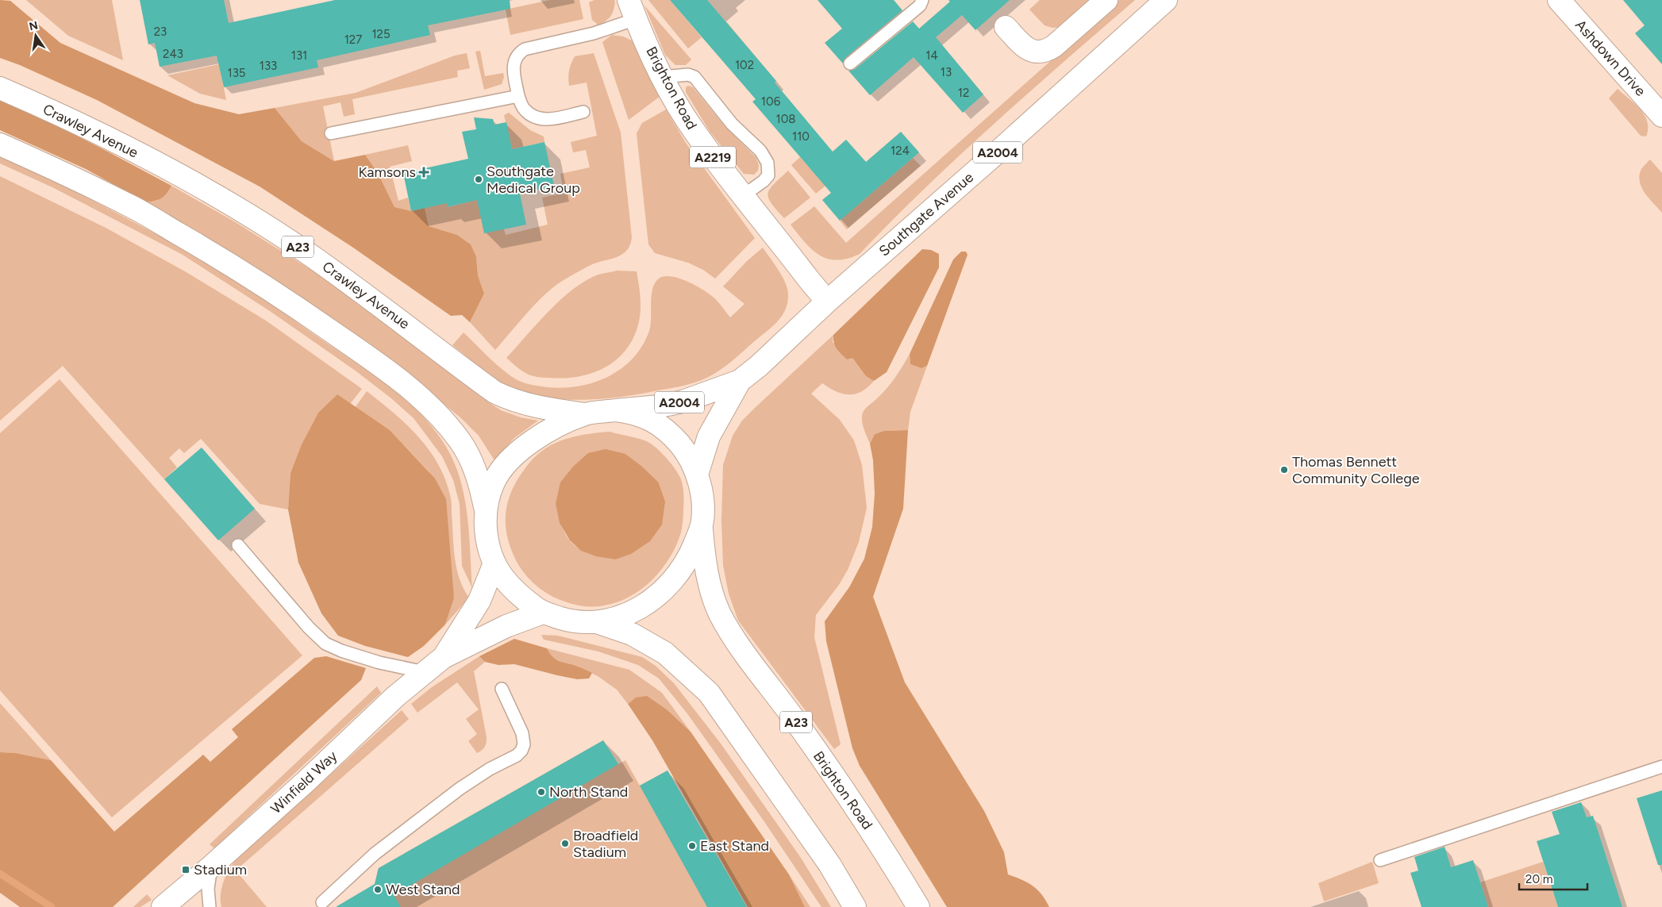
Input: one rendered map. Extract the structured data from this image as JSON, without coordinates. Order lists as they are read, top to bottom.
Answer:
{
  "streets": {
    "main road": [
      "Ashdown Drive",
      "Brighton Road",
      "Crawley Avenue",
      "A2004",
      "A2219",
      "Southgate Avenue",
      "A23",
      "Winfield Way"
    ]
  },
  "crossings": [
    ["Brighton Road", "Southgate Avenue"]
  ],
  "places": {
    "health": ["Kamsons"],
    "other": [
      "Southgate Medical Group",
      "Thomas Bennett Community College",
      "North Stand",
      "Broadfield Stadium",
      "East Stand",
      "West Stand"
    ],
    "transit": ["Stadium"]
  },
  "house_numbers": [
    "23",
    "125",
    "127",
    "243",
    "131",
    "14",
    "102",
    "133",
    "13",
    "135",
    "12",
    "106",
    "108",
    "110",
    "124"
  ],
  "scale_bar": "20 m",
  "north": "top"
}
